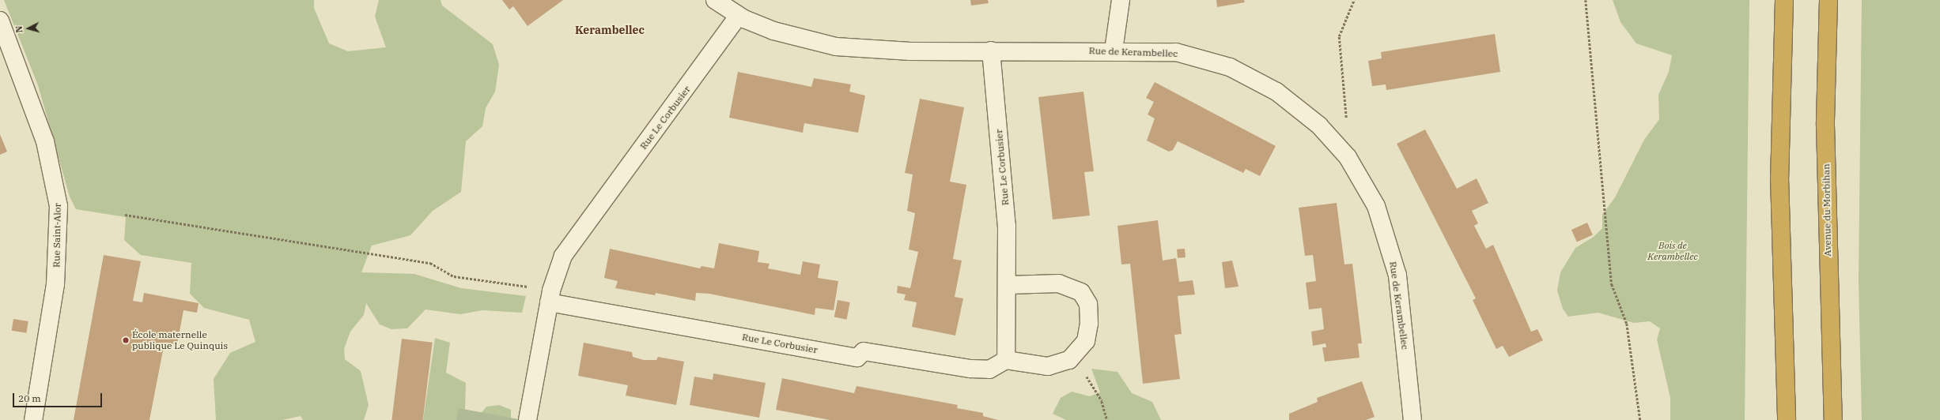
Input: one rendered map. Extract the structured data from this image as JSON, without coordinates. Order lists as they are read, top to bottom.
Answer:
{
  "streets": {
    "highway": ["Avenue du Morbihan"],
    "street": ["Rue de Kerambellec", "Rue Le Corbusier", "Rue Saint-Alor"]
  },
  "crossings": [
    ["Rue de Kerambellec", "Rue Le Corbusier"]
  ],
  "districts": ["Kerambellec"],
  "parks": ["Bois de Kerambellec"],
  "places": ["École maternelle publique Le Quinquis"],
  "scale_bar": "20 m",
  "north": "left"
}
